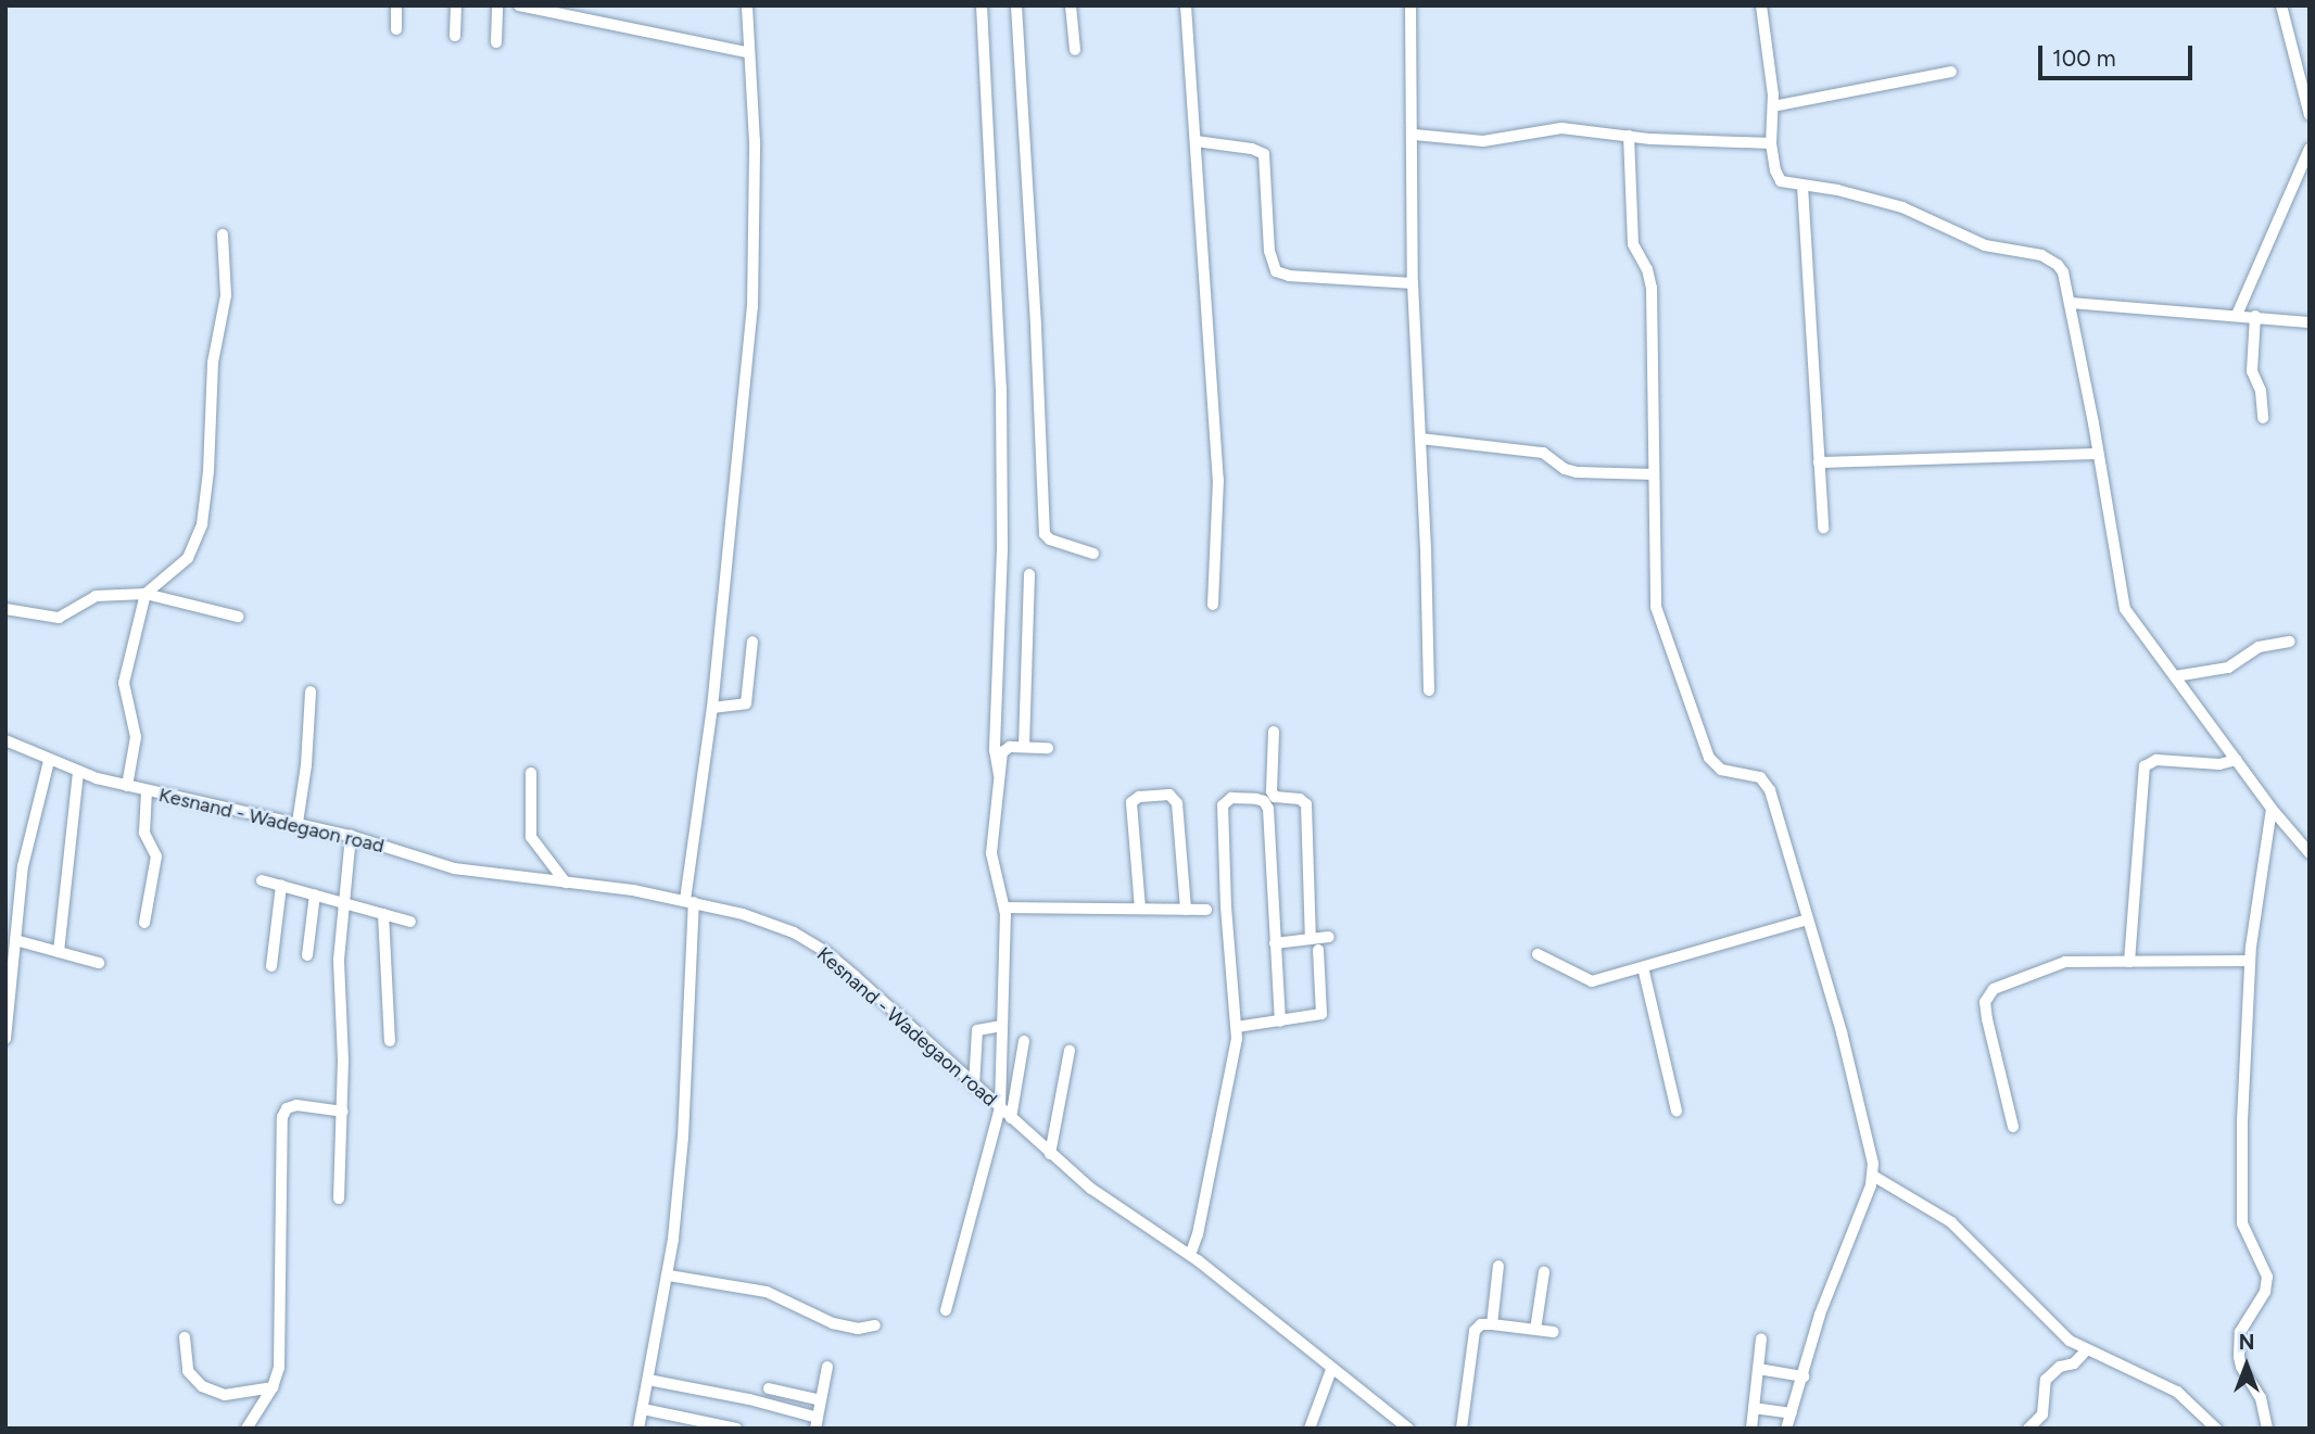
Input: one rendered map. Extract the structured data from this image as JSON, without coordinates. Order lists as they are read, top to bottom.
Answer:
{
  "streets": {
    "street": ["Kesnand - Wadegaon road"]
  },
  "scale_bar": "100 m",
  "north": "top"
}
